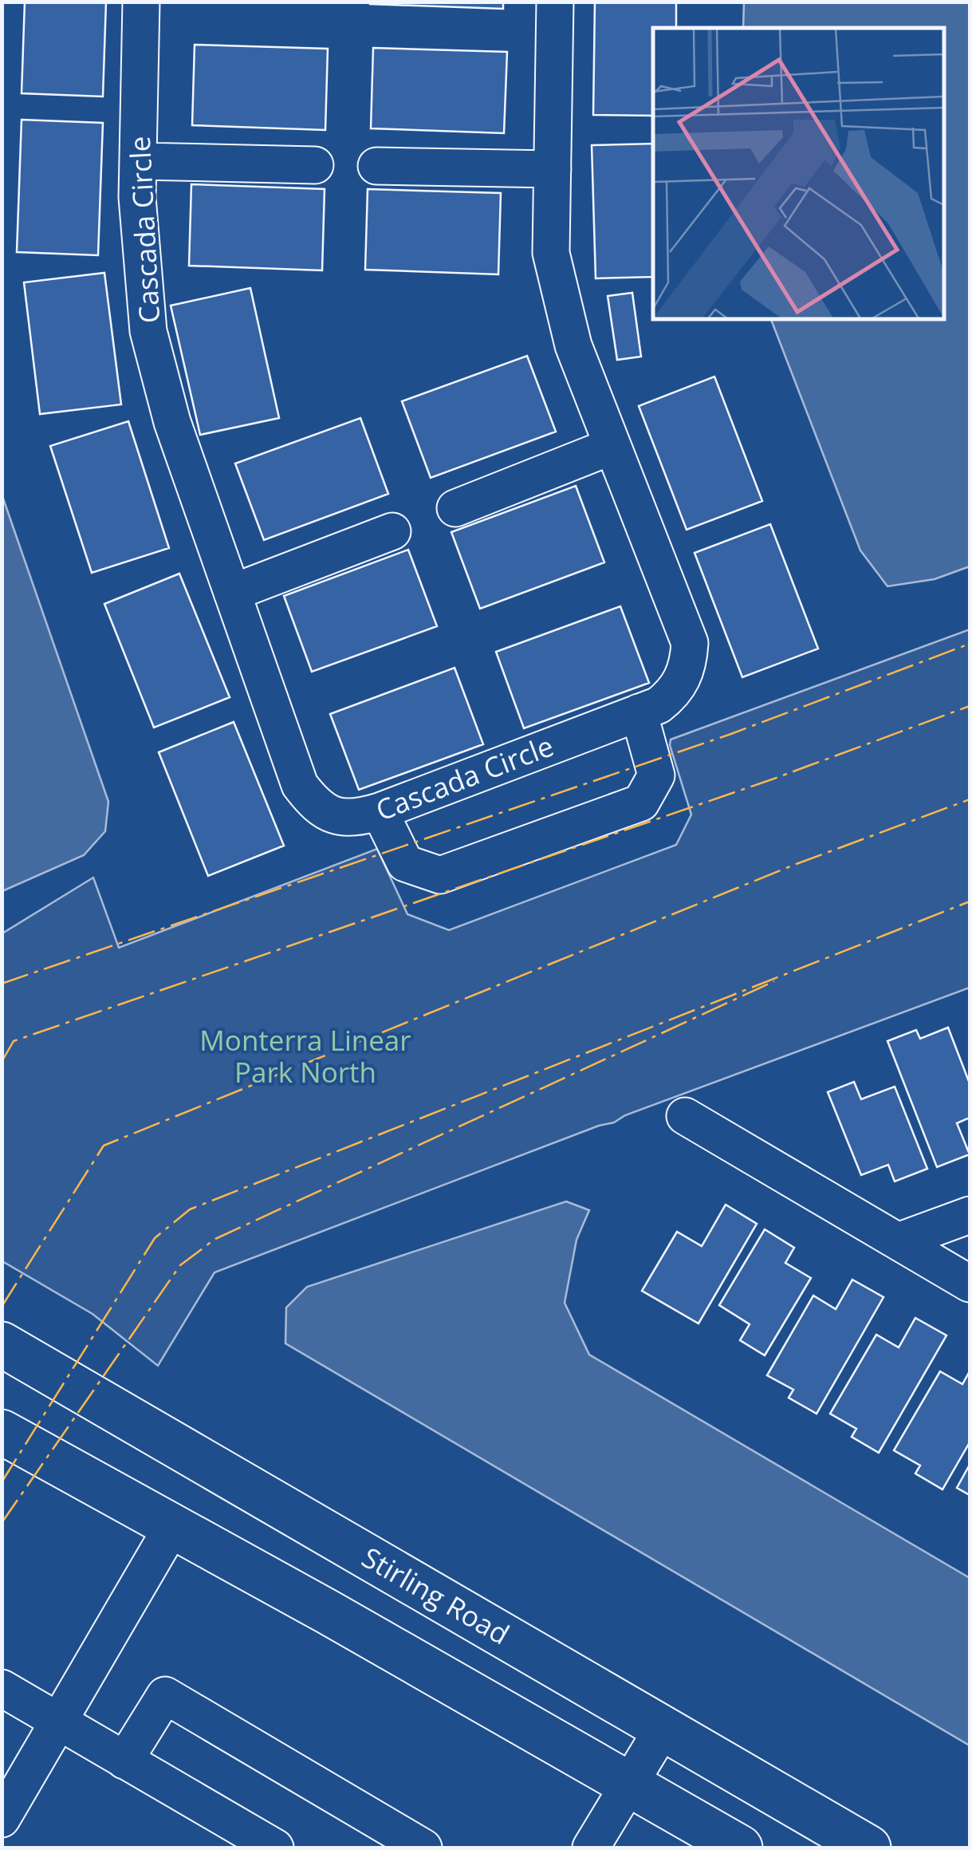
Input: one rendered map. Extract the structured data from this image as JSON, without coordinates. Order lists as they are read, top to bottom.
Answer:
{
  "streets": {
    "main road": ["Stirling Road"],
    "street": ["Cascada Circle"]
  },
  "parks": ["Monterra Linear Park North"]
}
